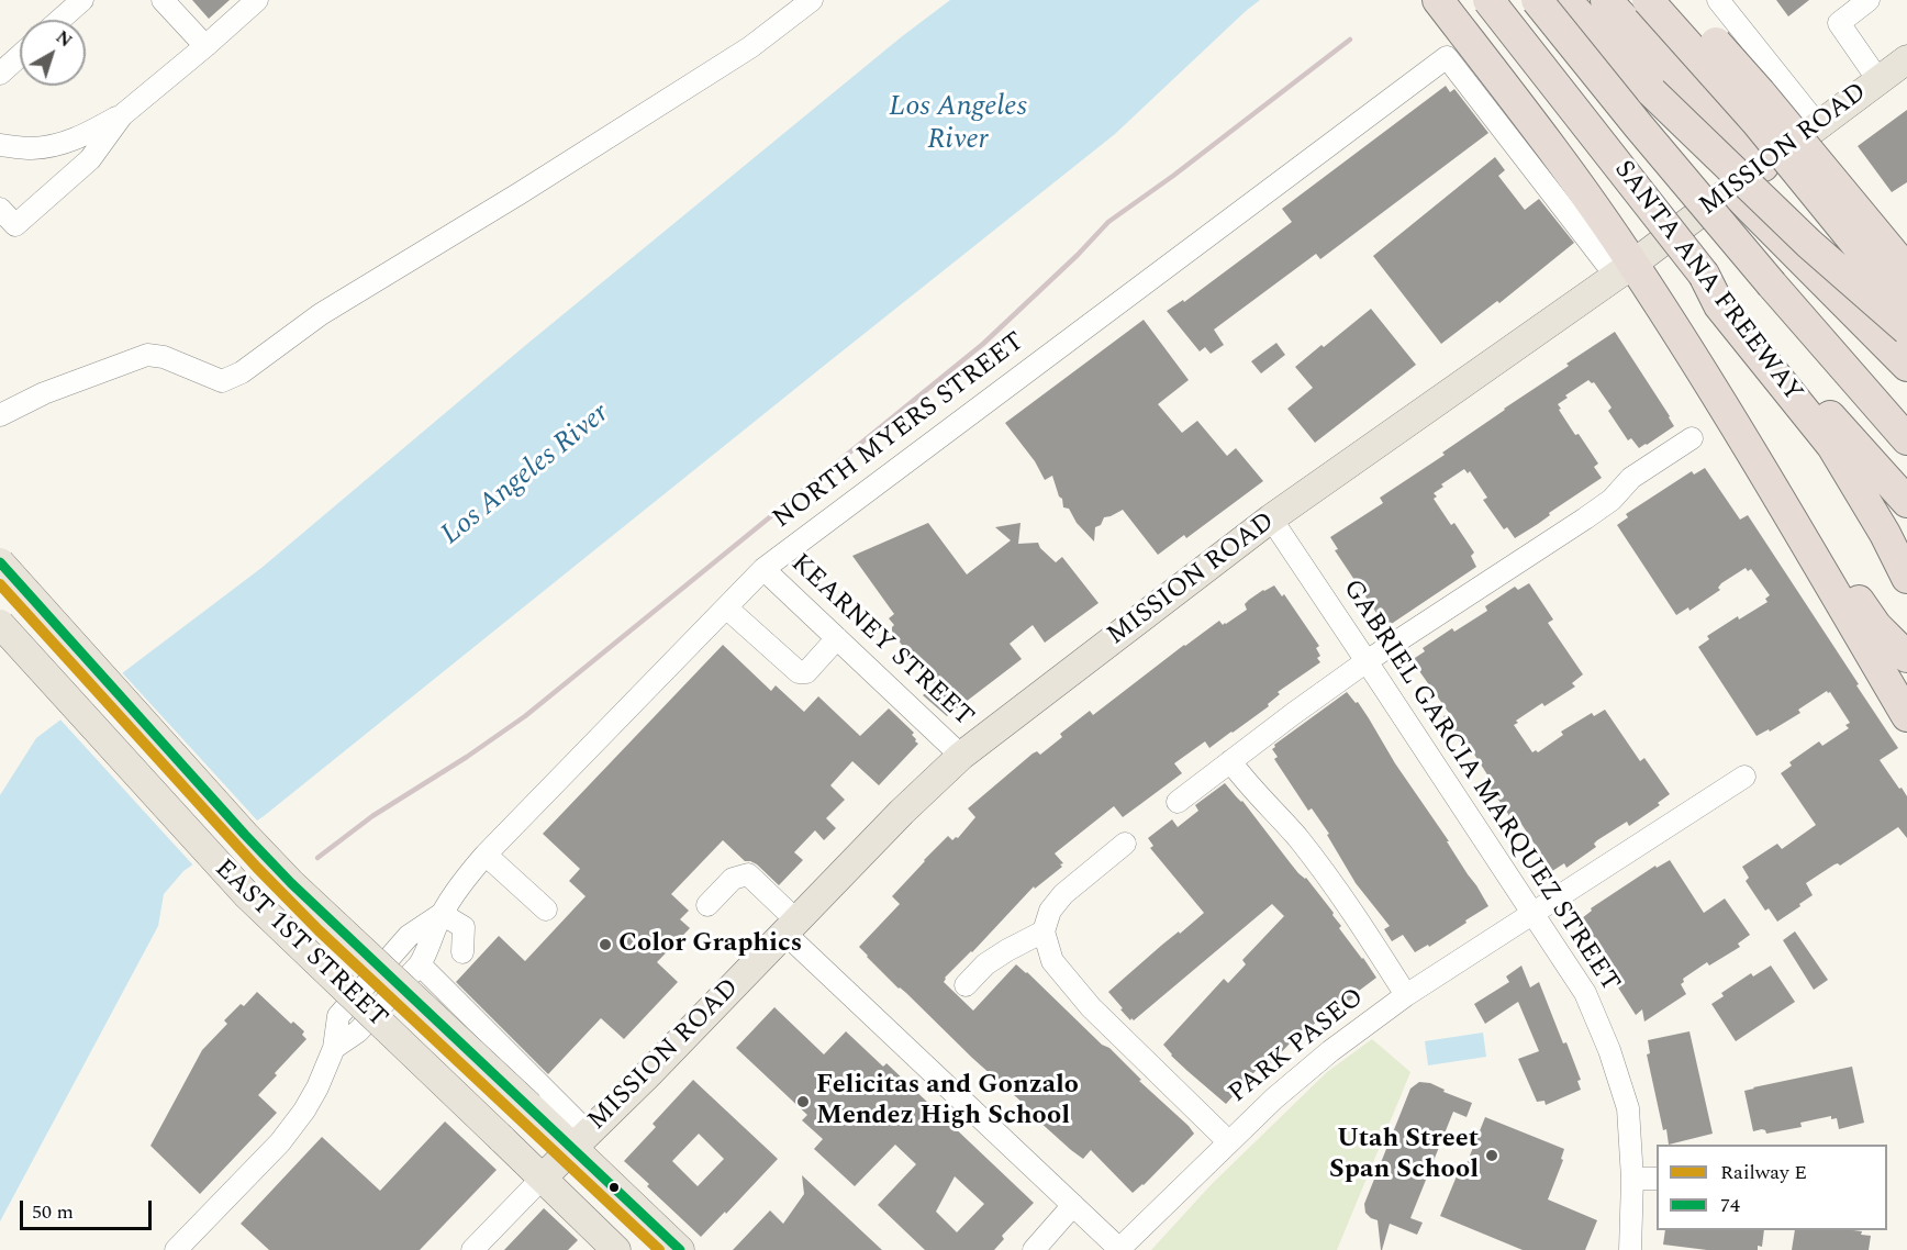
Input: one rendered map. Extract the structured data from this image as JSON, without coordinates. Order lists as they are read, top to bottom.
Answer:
{
  "streets": {
    "highway": ["SANTA ANA FREEWAY"],
    "main road": ["MISSION ROAD", "EAST 1ST STREET"],
    "street": [
      "NORTH MYERS STREET",
      "KEARNEY STREET",
      "GABRIEL GARCIA MARQUEZ STREET",
      "PARK PASEO"
    ]
  },
  "crossings": [
    ["MISSION ROAD", "NORTH MYERS STREET"],
    ["MISSION ROAD", "KEARNEY STREET"],
    ["MISSION ROAD", "GABRIEL GARCIA MARQUEZ STREET"],
    ["MISSION ROAD", "EAST 1ST STREET"],
    ["NORTH MYERS STREET", "KEARNEY STREET"],
    ["GABRIEL GARCIA MARQUEZ STREET", "PARK PASEO"]
  ],
  "water": ["Los Angeles River"],
  "places": ["Color Graphics", "Felicitas and Gonzalo Mendez High School", "Utah Street Span School"],
  "lines": ["transit line 74", "rail line E"],
  "legend": ["Railway E", "74"],
  "scale_bar": "50 m",
  "north": "top right"
}
